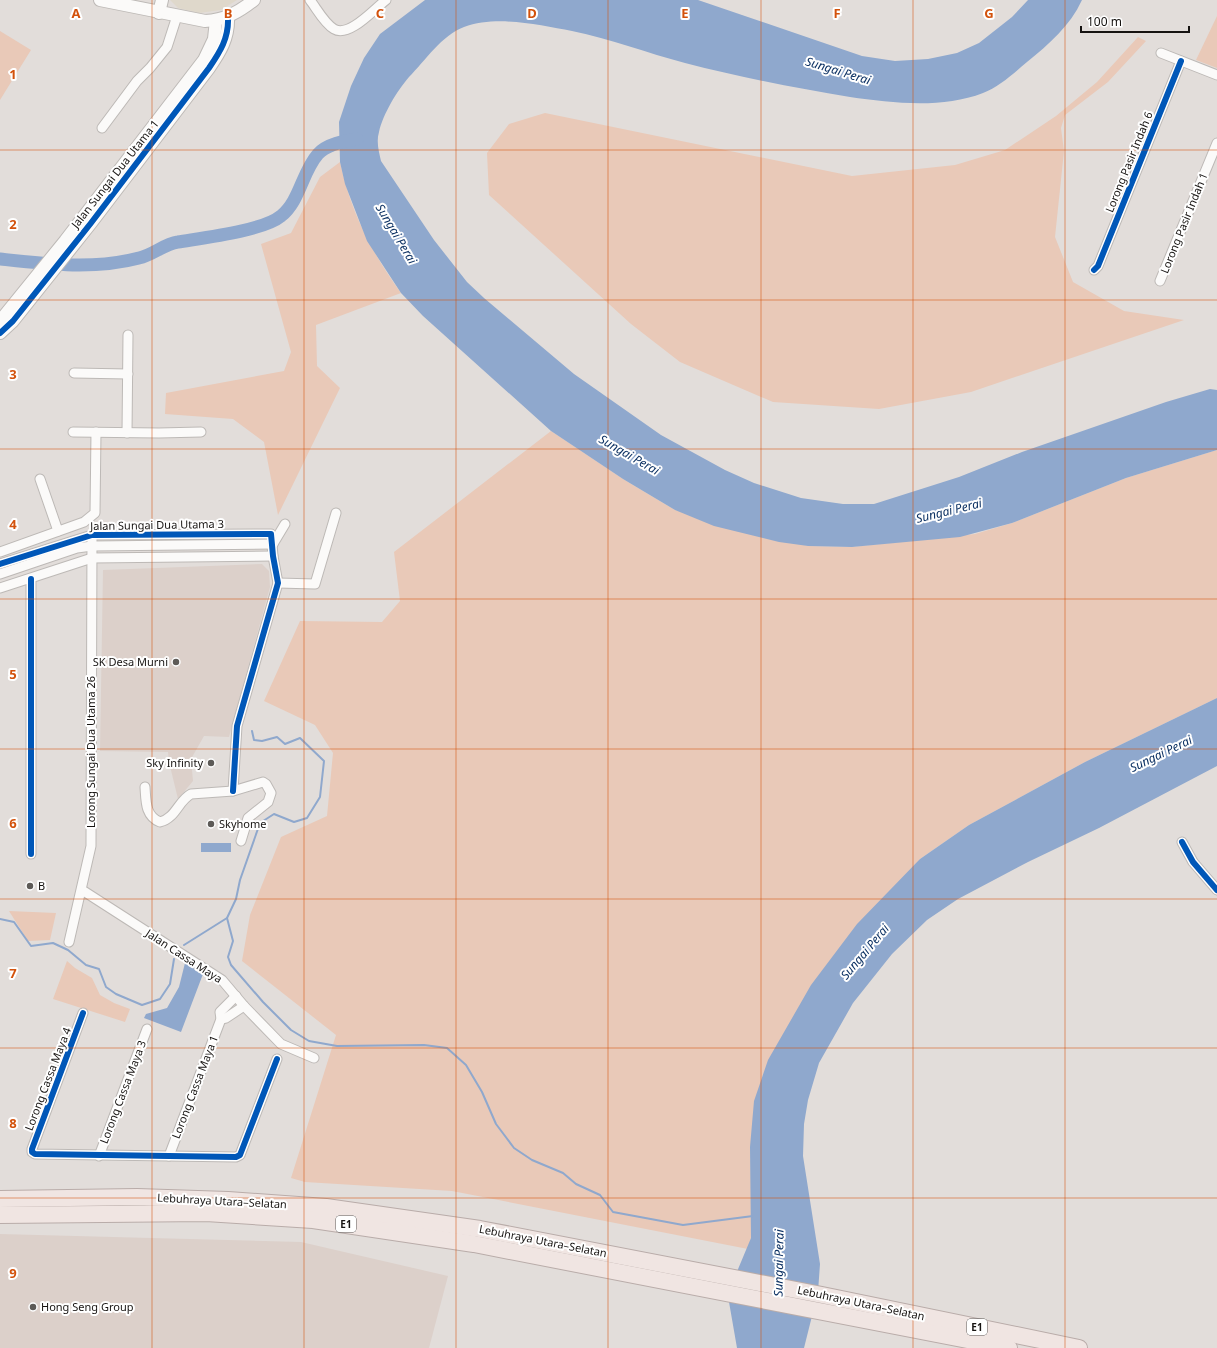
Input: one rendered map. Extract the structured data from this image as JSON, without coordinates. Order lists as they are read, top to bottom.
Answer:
{
  "streets": {
    "highway": ["Lebuhraya Utara–Selatan", "E1"],
    "street": [
      "Lorong Pasir Indah 6",
      "Jalan Sungai Dua Utama 1",
      "Lorong Pasir Indah 1",
      "Jalan Sungai Dua Utama 3",
      "Lorong Sungai Dua Utama 26",
      "Jalan Cassa Maya",
      "Lorong Cassa Maya 4",
      "Lorong Cassa Maya 1",
      "Lorong Cassa Maya 3"
    ]
  },
  "crossings": [
    ["Jalan Sungai Dua Utama 3", "Lorong Sungai Dua Utama 26"],
    ["Lorong Sungai Dua Utama 26", "Jalan Cassa Maya"],
    ["Jalan Cassa Maya", "Lorong Cassa Maya 1"],
    ["Lorong Cassa Maya 4", "Lorong Cassa Maya 3"]
  ],
  "water": ["Sungai Perai"],
  "places": [
    "SK Desa Murni",
    "Sky Infinity",
    "Skyhome",
    "B",
    "Hong Seng Group"
  ],
  "scale_bar": "100 m",
  "grid": {
    "columns": [
      "A",
      "B",
      "C",
      "D",
      "E",
      "F",
      "G"
    ],
    "rows": [
      "1",
      "2",
      "3",
      "4",
      "5",
      "6",
      "7",
      "8",
      "9"
    ]
  }
}
